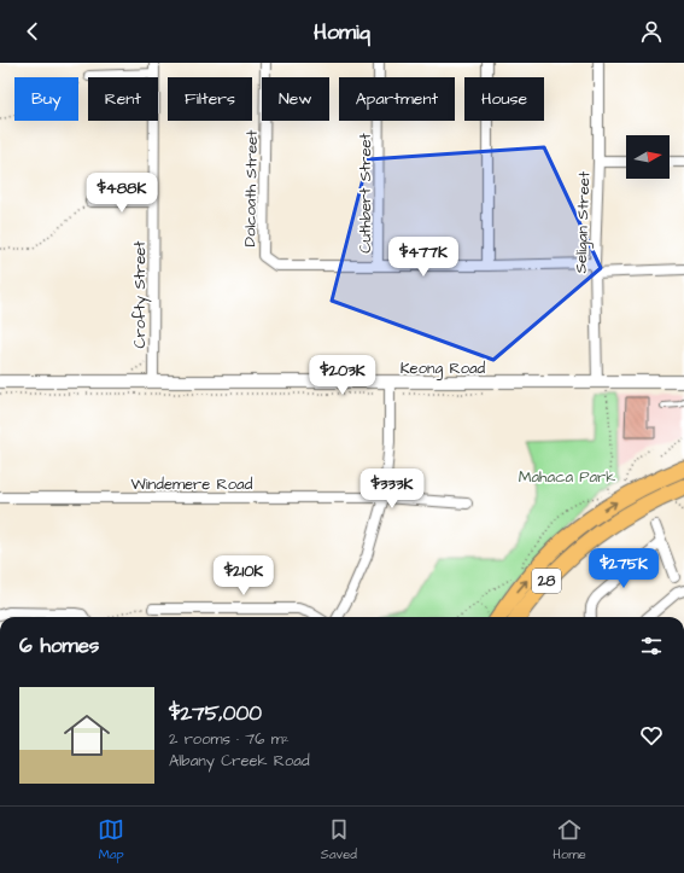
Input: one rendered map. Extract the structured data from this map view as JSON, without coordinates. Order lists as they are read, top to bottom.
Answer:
{
  "streets": {
    "main road": ["28"],
    "street": [
      "Dolcoath Street",
      "Cuthbert Street",
      "Seligan Street",
      "Crofty Street",
      "Keong Road",
      "Windemere Road"
    ]
  },
  "crossings": [
    ["Dolcoath Street", "Cuthbert Street"],
    ["Seligan Street", "Keong Road"],
    ["Crofty Street", "Keong Road"]
  ],
  "parks": ["Mahaca Park"],
  "north": "right",
  "page": {
    "header": "Homiq",
    "chip": [
      "Buy",
      "Rent",
      "Filters",
      "New",
      "Apartment",
      "House"
    ],
    "price": [
      "$488K",
      "$477K",
      "$203K",
      "$333K",
      "$275K",
      "$210K"
    ],
    "heading": "6 homes",
    "list": [
      {
        "name": "$275,000",
        "note": "2 rooms · 76 m² · Albany Creek Road"
      }
    ],
    "tabs": ["Map", "Saved", "Home"]
  }
}
